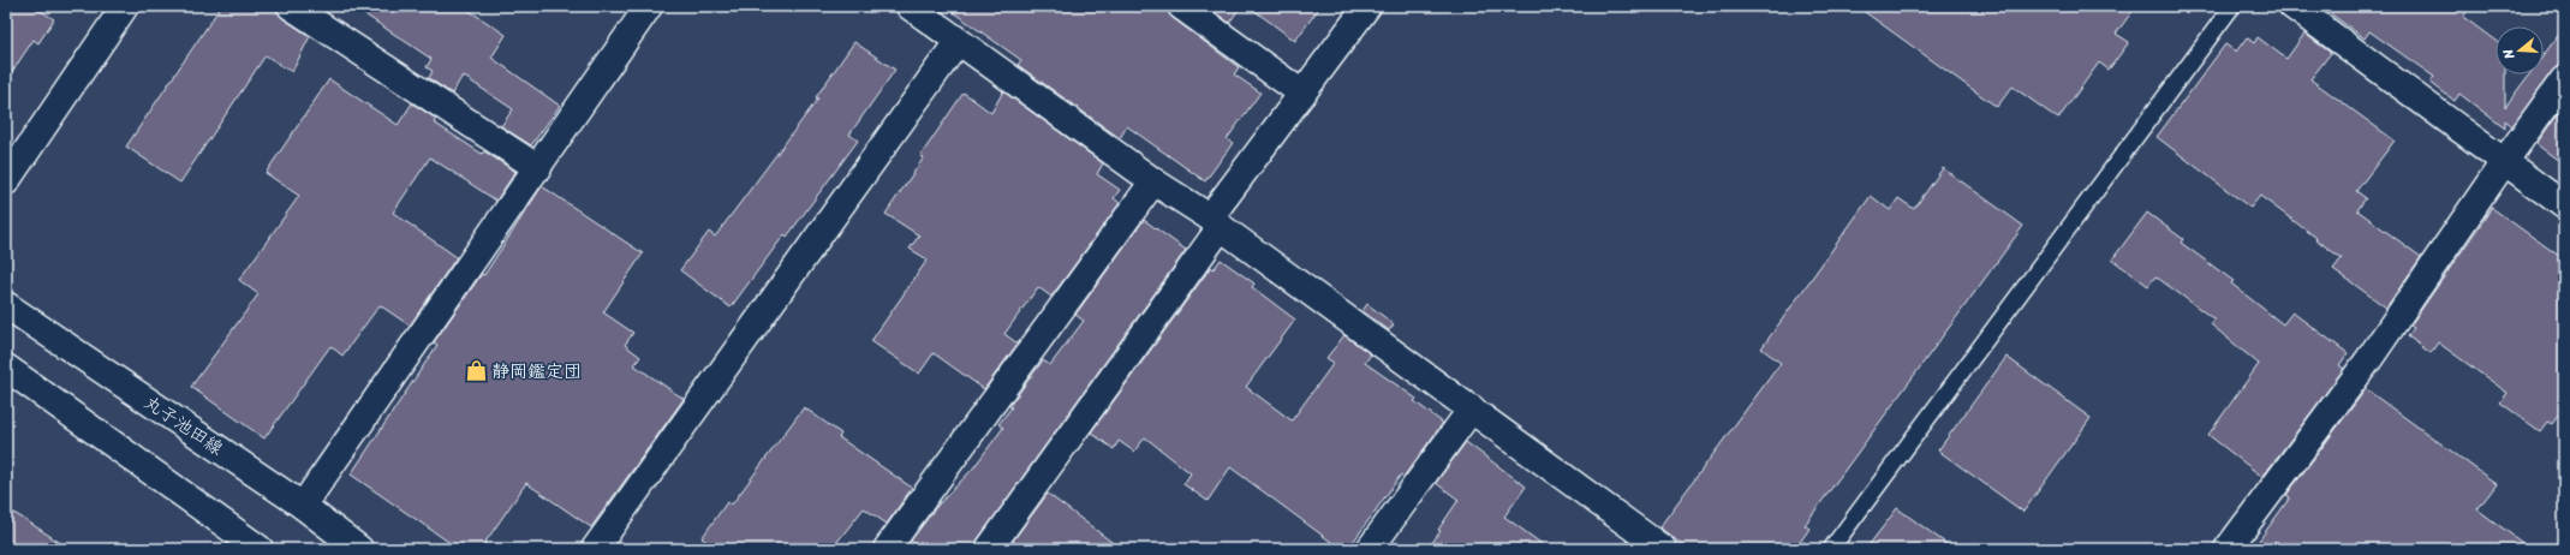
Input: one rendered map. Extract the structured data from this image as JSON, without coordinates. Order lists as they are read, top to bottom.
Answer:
{
  "streets": {
    "street": ["丸子池田線"]
  },
  "places": {
    "shop": ["静岡鑑定団"]
  },
  "north": "left"
}
